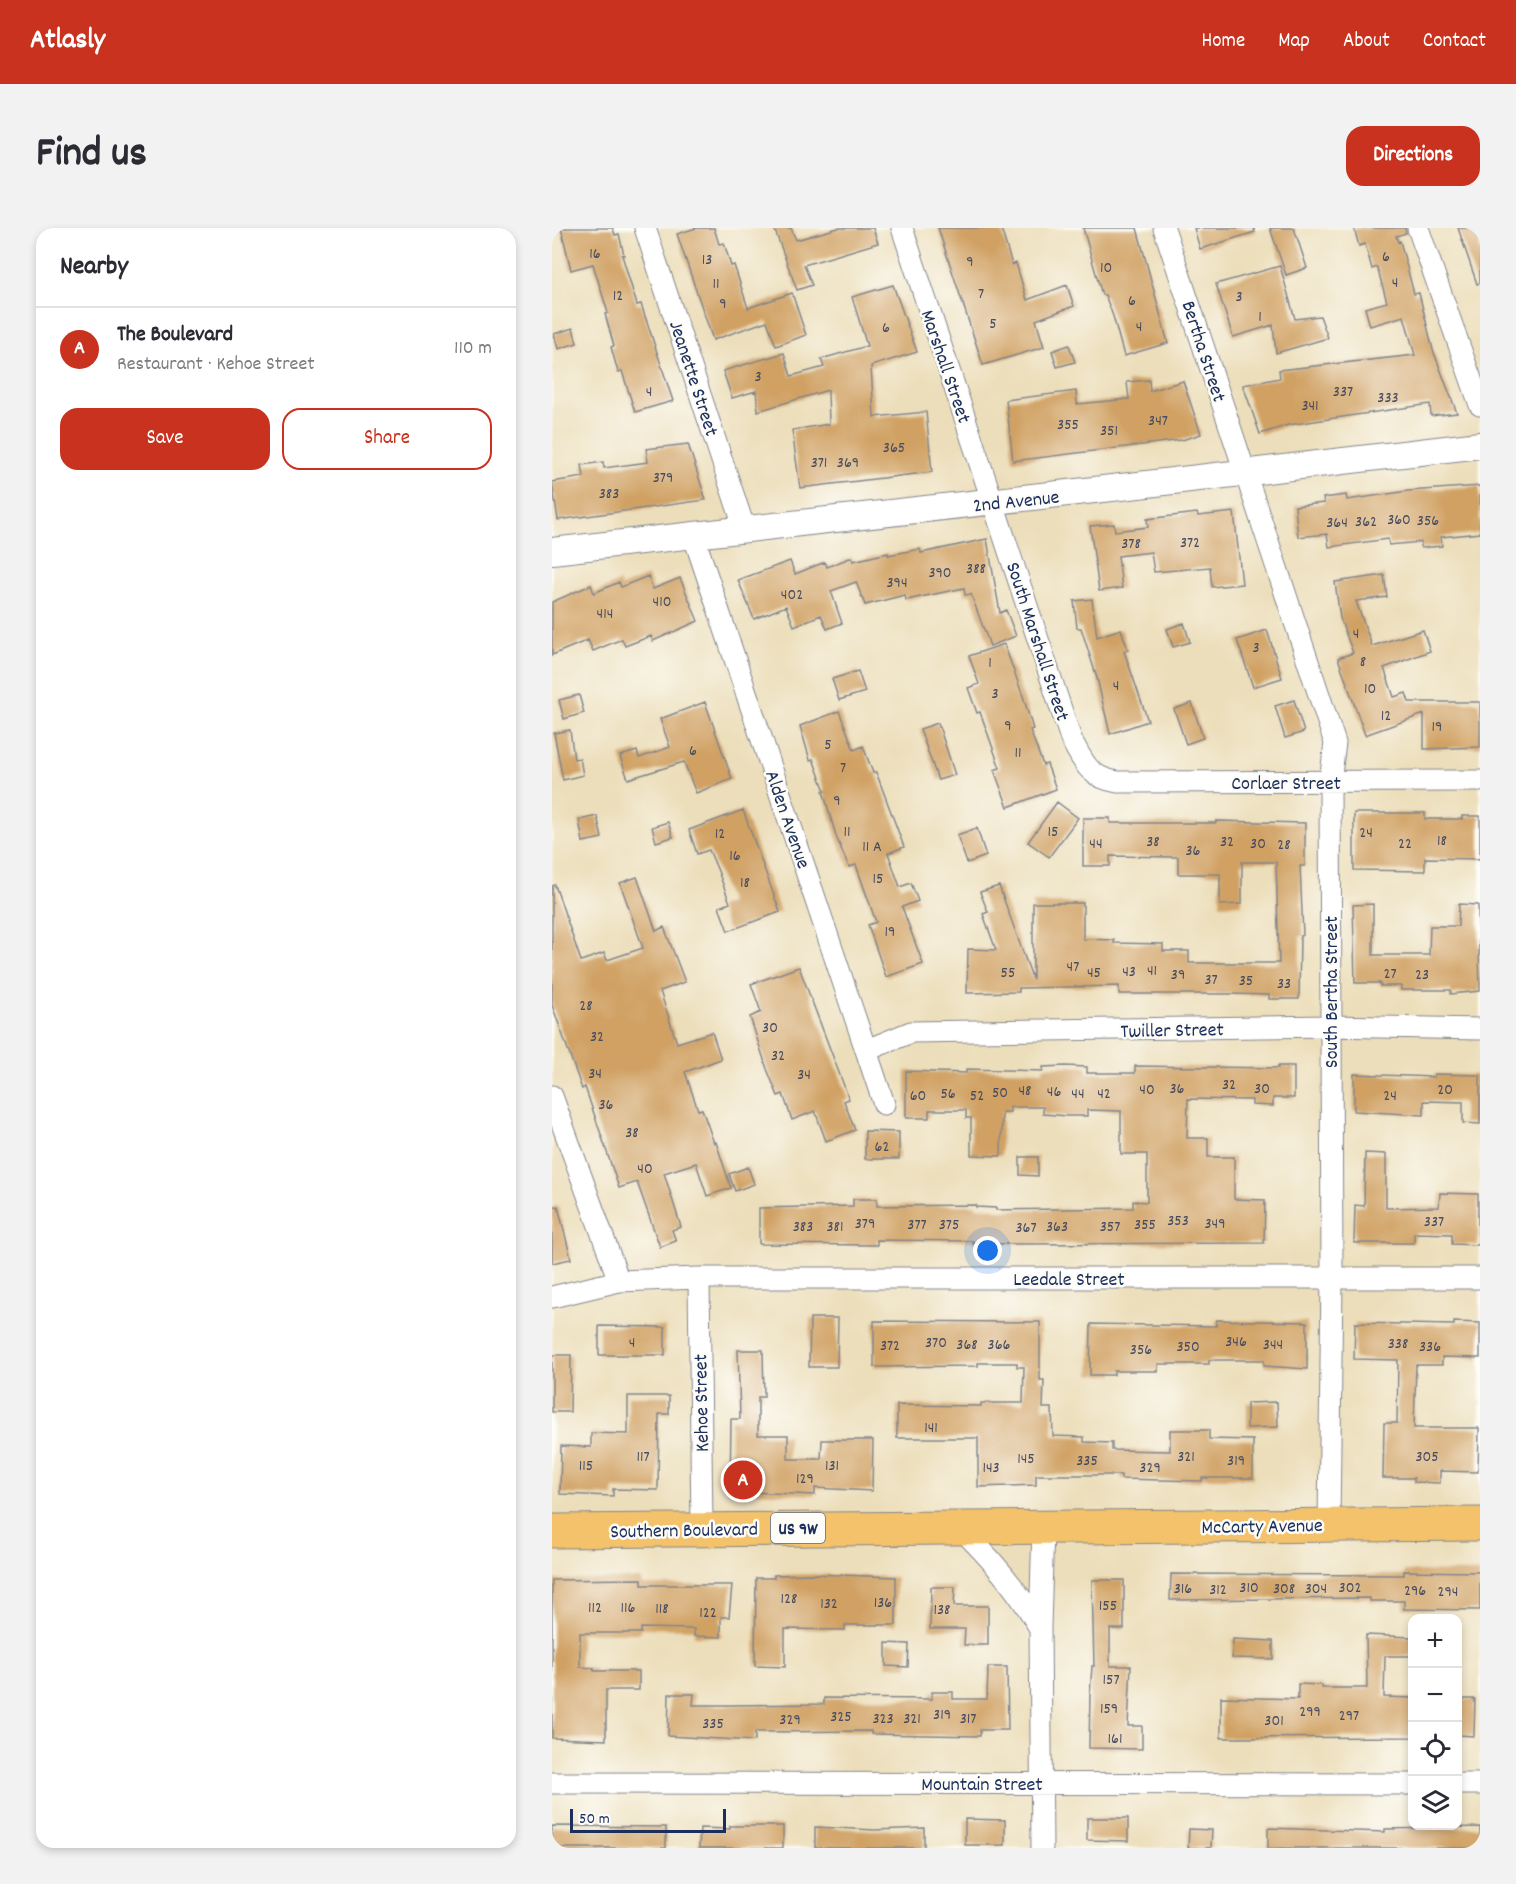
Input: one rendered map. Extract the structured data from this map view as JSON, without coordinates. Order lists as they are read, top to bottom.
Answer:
{
  "streets": {
    "main road": ["McCarty Avenue", "US 9W", "Southern Boulevard"],
    "street": [
      "Bertha Street",
      "Marshall Street",
      "Jeanette Street",
      "2nd Avenue",
      "South Marshall Street",
      "Corlaer Street",
      "Alden Avenue",
      "South Bertha Street",
      "Twiller Street",
      "Leedale Street",
      "Kehoe Street",
      "Mountain Street"
    ]
  },
  "crossings": [
    ["Bertha Street", "2nd Avenue"],
    ["Bertha Street", "South Bertha Street"],
    ["Marshall Street", "2nd Avenue"],
    ["Marshall Street", "South Marshall Street"],
    ["Jeanette Street", "2nd Avenue"],
    ["2nd Avenue", "South Marshall Street"],
    ["2nd Avenue", "Alden Avenue"],
    ["2nd Avenue", "South Bertha Street"],
    ["South Marshall Street", "Corlaer Street"],
    ["Corlaer Street", "South Bertha Street"],
    ["Alden Avenue", "Twiller Street"],
    ["South Bertha Street", "Twiller Street"],
    ["South Bertha Street", "Leedale Street"],
    ["South Bertha Street", "McCarty Avenue"],
    ["Leedale Street", "Kehoe Street"],
    ["Kehoe Street", "Southern Boulevard"],
    ["McCarty Avenue", "Southern Boulevard"]
  ],
  "house_numbers": [
    "16",
    "6",
    "13",
    "9",
    "10",
    "4",
    "11",
    "7",
    "12",
    "3",
    "6",
    "9",
    "1",
    "5",
    "4",
    "6",
    "3",
    "4",
    "337",
    "333",
    "341",
    "347",
    "355",
    "351",
    "365",
    "371",
    "369",
    "379",
    "383",
    "360",
    "356",
    "362",
    "364",
    "372",
    "378",
    "388",
    "390",
    "394",
    "402",
    "410",
    "414",
    "4",
    "3",
    "8",
    "1",
    "4",
    "10",
    "3",
    "12",
    "9",
    "19",
    "5",
    "6",
    "11",
    "7",
    "9",
    "11",
    "15",
    "24",
    "12",
    "18",
    "38",
    "32",
    "44",
    "30",
    "22",
    "28",
    "11 A",
    "36",
    "16",
    "15",
    "18",
    "19",
    "47",
    "41",
    "43",
    "55",
    "45",
    "27",
    "39",
    "23",
    "37",
    "35",
    "33",
    "28",
    "30",
    "32",
    "32",
    "34",
    "34",
    "32",
    "36",
    "30",
    "40",
    "20",
    "48",
    "46",
    "50",
    "56",
    "44",
    "42",
    "60",
    "52",
    "24",
    "36",
    "38",
    "62",
    "40",
    "353",
    "337",
    "379",
    "349",
    "377",
    "375",
    "355",
    "383",
    "381",
    "363",
    "357",
    "367",
    "346",
    "4",
    "370",
    "338",
    "368",
    "366",
    "344",
    "372",
    "350",
    "336",
    "356",
    "141",
    "117",
    "321",
    "305",
    "145",
    "335",
    "319",
    "115",
    "131",
    "143",
    "329",
    "129",
    "310",
    "302",
    "316",
    "308",
    "304",
    "312",
    "296",
    "294",
    "128",
    "136",
    "132",
    "155",
    "112",
    "116",
    "118",
    "138",
    "122",
    "157",
    "159",
    "299",
    "319",
    "297",
    "325",
    "323",
    "321",
    "317",
    "329",
    "301",
    "335",
    "161"
  ],
  "scale_bar": "50 m",
  "page": {
    "header": "Atlasly",
    "nav": [
      "Home",
      "Map",
      "About",
      "Contact"
    ],
    "title": "Find us",
    "buttons": [
      "Directions",
      ["Save", "Share"]
    ],
    "heading": "Nearby",
    "list": [
      {
        "mark": "A",
        "name": "The Boulevard",
        "note": "Restaurant · Kehoe Street",
        "value": "110 m"
      }
    ],
    "pins": "A",
    "map_buttons": ["+", "−"],
    "scale": "50 m"
  }
}
